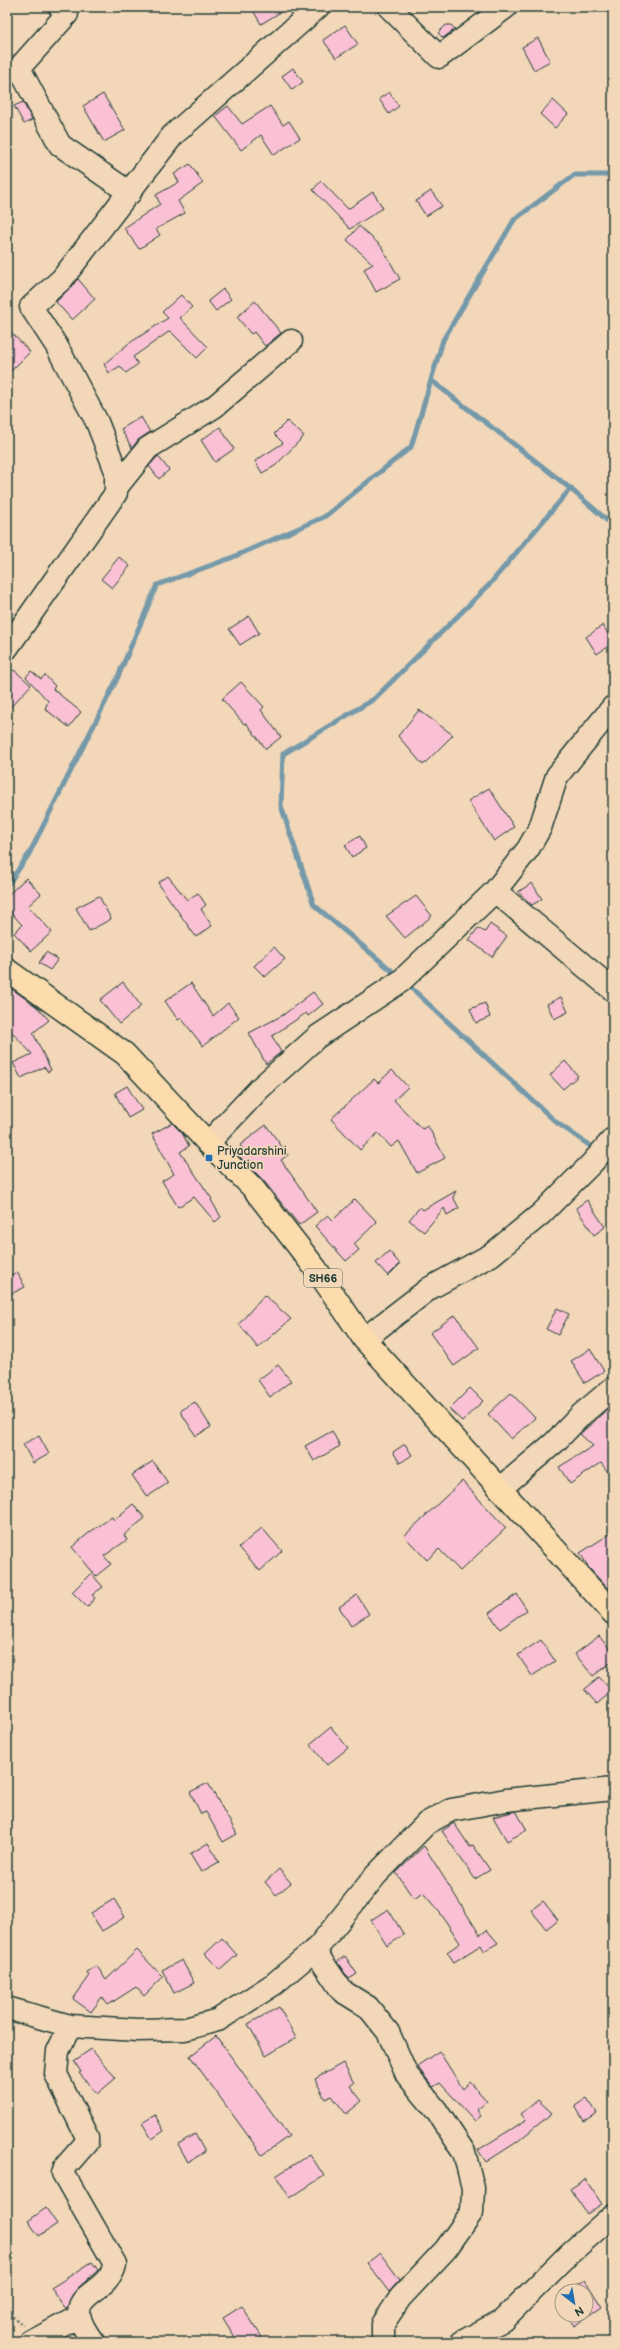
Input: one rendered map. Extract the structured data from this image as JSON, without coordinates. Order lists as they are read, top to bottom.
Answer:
{
  "streets": {
    "main road": ["SH66"]
  },
  "places": {
    "transit": ["Priyadarshini Junction"]
  },
  "north": "bottom right"
}
